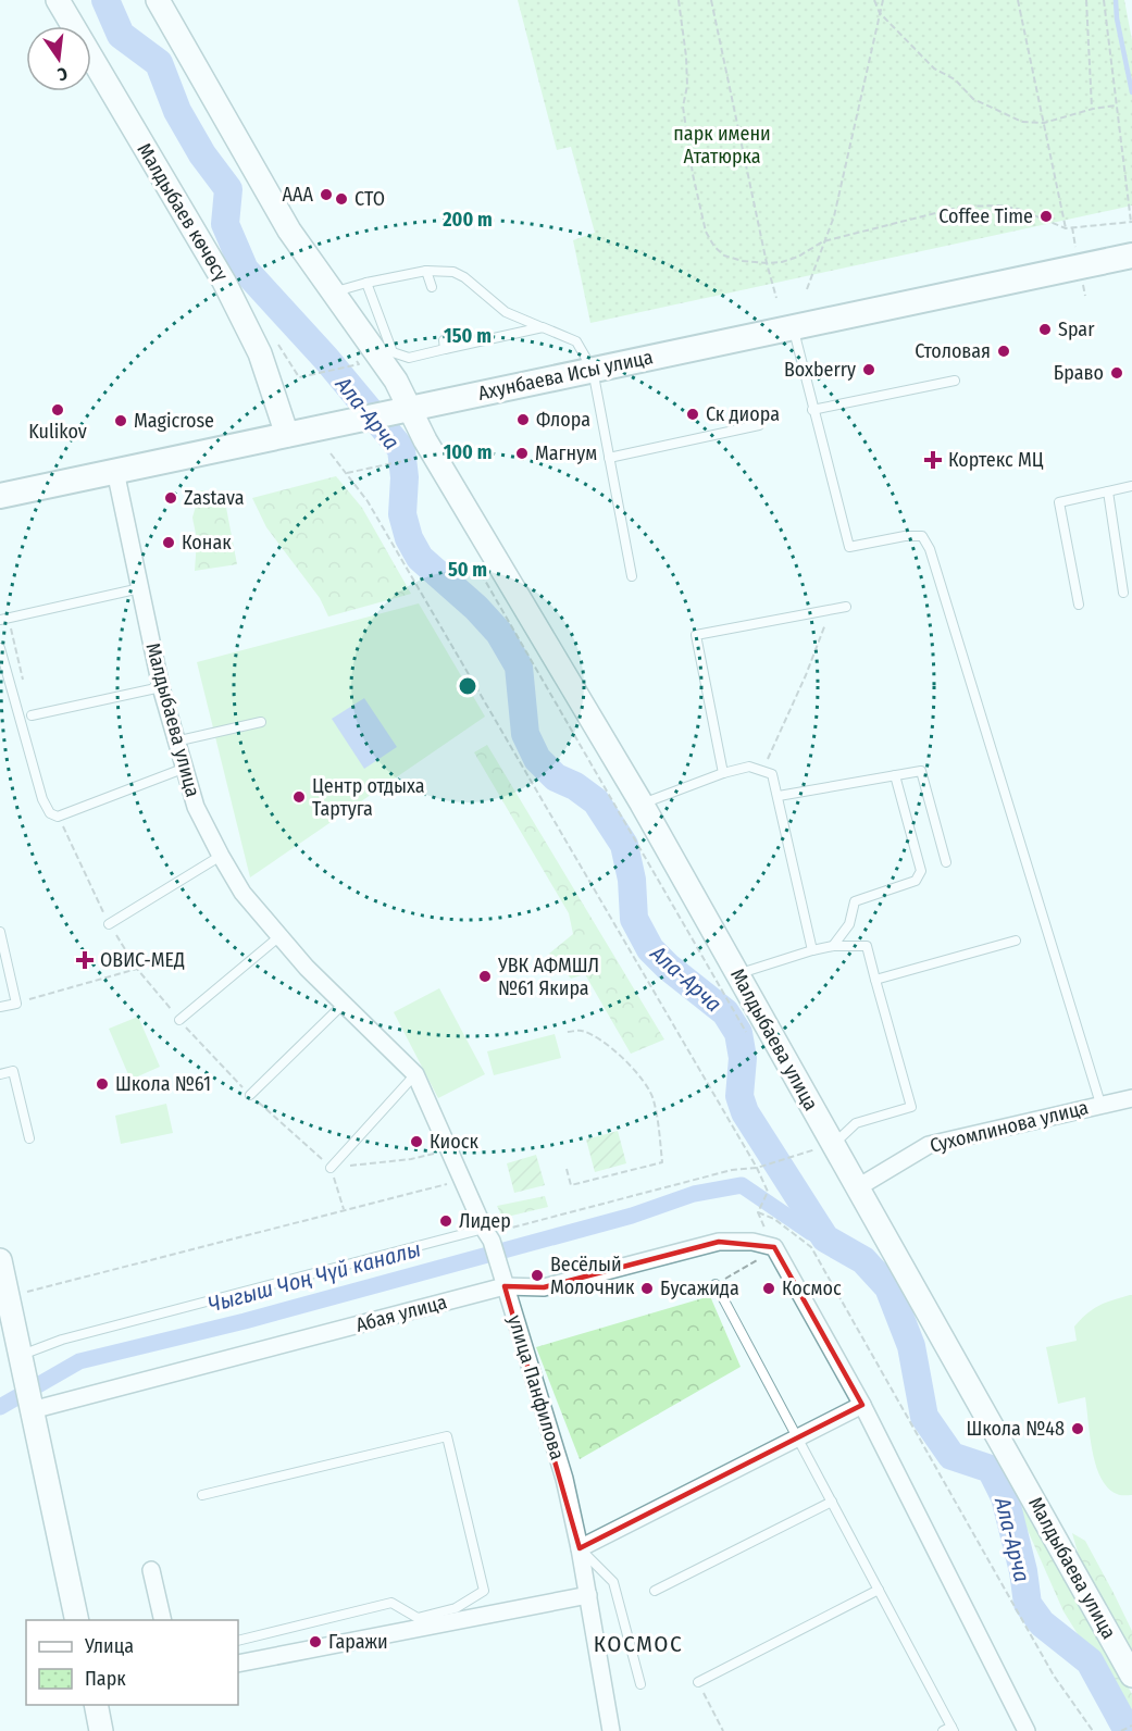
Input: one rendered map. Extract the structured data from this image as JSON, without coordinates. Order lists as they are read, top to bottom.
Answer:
{
  "streets": {
    "main road": ["Ахунбаева Исы улица"],
    "street": [
      "Малдыбаев көчөсү",
      "Малдыбаева улица",
      "Сухомлинова улица",
      "Абая улица",
      "улица Панфилова"
    ]
  },
  "crossings": [
    ["Малдыбаев көчөсү", "Ахунбаева Исы улица"],
    ["Ахунбаева Исы улица", "Малдыбаева улица"],
    ["Малдыбаева улица", "Сухомлинова улица"],
    ["Малдыбаева улица", "улица Панфилова"],
    ["Абая улица", "улица Панфилова"]
  ],
  "districts": ["КОСМОС"],
  "water": ["Ала-Арча", "Чыгыш Чоң Чүй каналы"],
  "parks": ["парк имени Ататюрка"],
  "places": {
    "other": [
      "ААА",
      "CTO",
      "Coffee Time",
      "Spar",
      "Столовая",
      "Boxberry",
      "Браво",
      "Kulikov",
      "Ск диора",
      "Флора",
      "Magicrose",
      "Магнум",
      "Zastava",
      "Конак",
      "Центр отдыха Тартуга",
      "УВК АФМШЛ №61 Якира",
      "Школа №61",
      "Киоск",
      "Лидер",
      "Весёлый Молочник",
      "Бусажида",
      "Космос",
      "Школа №48",
      "Гаражи"
    ],
    "health": ["Кортекс МЦ", "ОВИС-МЕД"]
  },
  "legend": ["Улица", "Парк"],
  "north": "bottom",
  "rings": [
    "200 m",
    "150 m",
    "100 m",
    "50 m"
  ]
}
